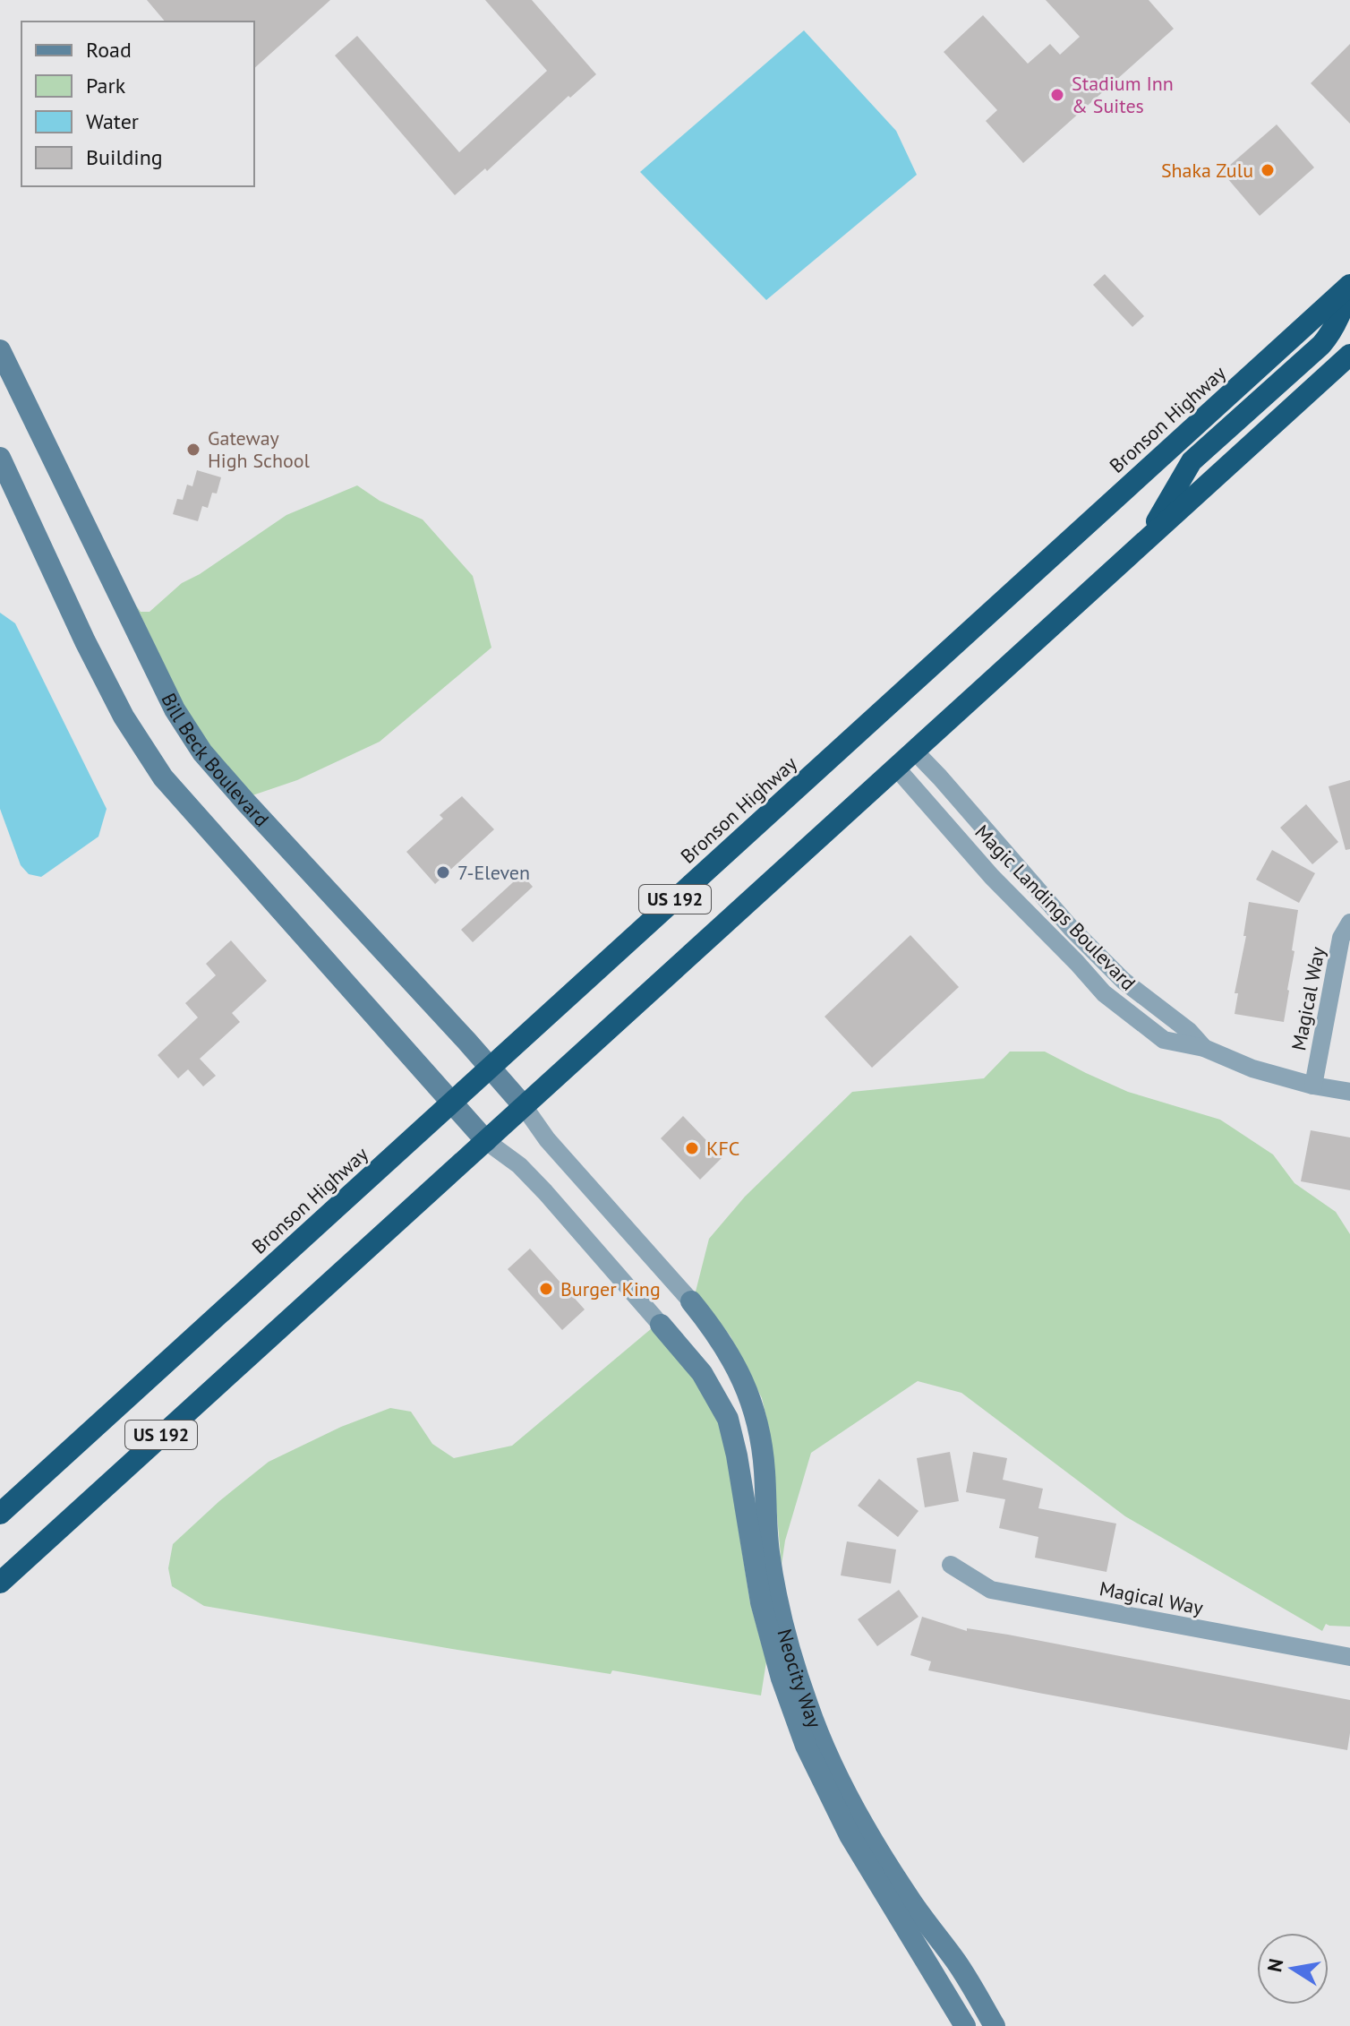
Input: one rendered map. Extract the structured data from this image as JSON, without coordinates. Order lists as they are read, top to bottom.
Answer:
{
  "streets": {
    "highway": ["Bronson Highway", "US 192"],
    "street": [
      "Bill Beck Boulevard",
      "Magic Landings Boulevard",
      "Magical Way",
      "Neocity Way"
    ]
  },
  "crossings": [
    ["Bronson Highway", "Bill Beck Boulevard"],
    ["Bill Beck Boulevard", "US 192"],
    ["US 192", "Magic Landings Boulevard"],
    ["Magic Landings Boulevard", "Magical Way"]
  ],
  "places": [
    "Stadium Inn & Suites",
    "Shaka Zulu",
    "Gateway High School",
    "7-Eleven",
    "KFC",
    "Burger King"
  ],
  "legend": [
    "Road",
    "Park",
    "Water",
    "Building"
  ],
  "north": "left"
}
